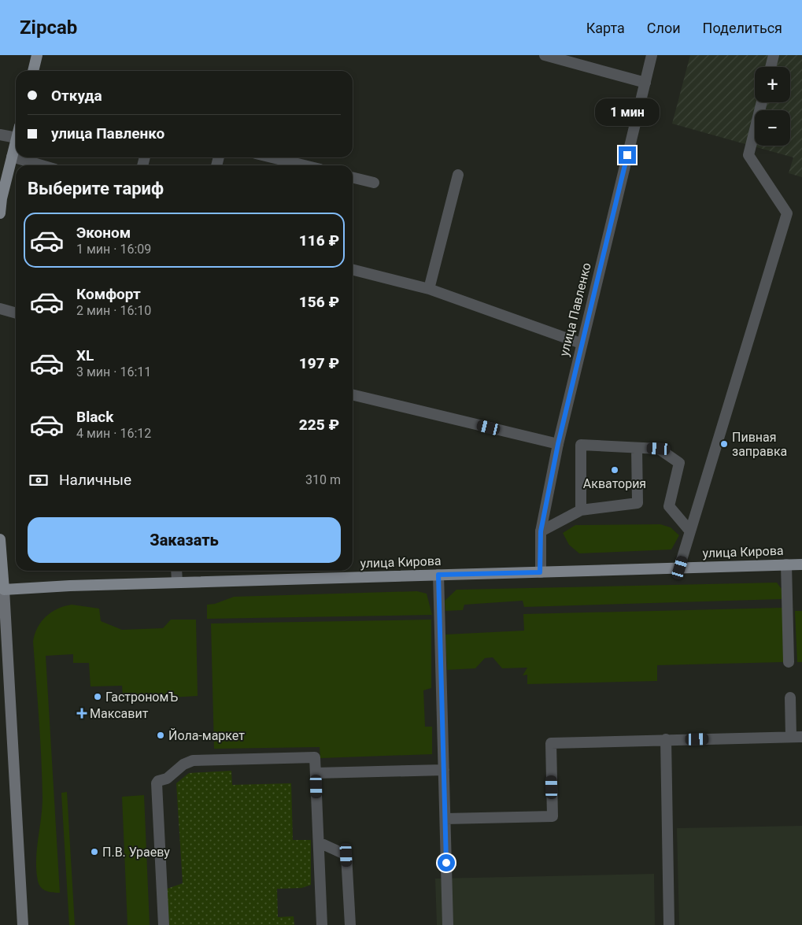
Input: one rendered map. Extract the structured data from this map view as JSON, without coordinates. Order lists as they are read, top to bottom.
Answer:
{
  "streets": {
    "main road": ["улица Кирова"],
    "street": ["улица Павленко"]
  },
  "crossings": [
    ["улица Павленко", "улица Кирова"]
  ],
  "places": {
    "other": [
      "Пивная заправка",
      "Акватория",
      "ГастрономЪ",
      "Йола-маркет",
      "П.В. Ураеву"
    ],
    "health": ["Максавит"]
  },
  "page": {
    "header": "Zipcab",
    "nav": ["Карта", "Слои", "Поделиться"],
    "map_buttons": ["+", "−"],
    "banner": ["Откуда", "улица Павленко"],
    "bubble": "1 мин",
    "heading": "Выберите тариф",
    "list": [
      {
        "name": "Эконом",
        "note": "1 мин · 16:09",
        "value": "116 ₽"
      },
      {
        "name": "Комфорт",
        "note": "2 мин · 16:10",
        "value": "156 ₽"
      },
      {
        "name": "XL",
        "note": "3 мин · 16:11",
        "value": "197 ₽"
      },
      {
        "name": "Black",
        "note": "4 мин · 16:12",
        "value": "225 ₽"
      }
    ],
    "pay": ["Наличные", "310 m"],
    "buttons": "Заказать"
  }
}
